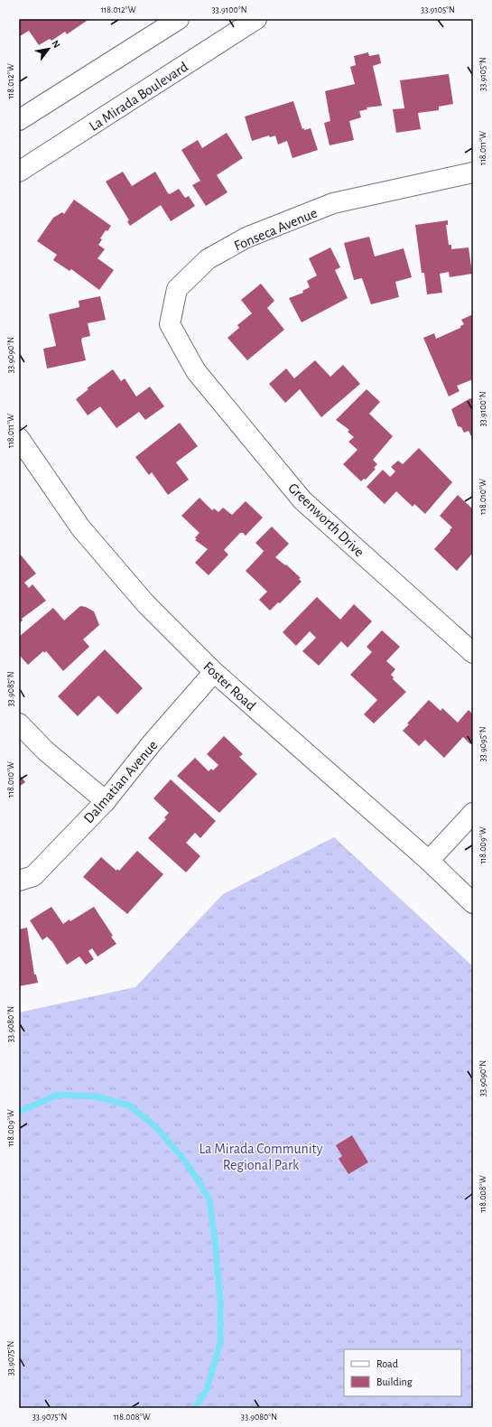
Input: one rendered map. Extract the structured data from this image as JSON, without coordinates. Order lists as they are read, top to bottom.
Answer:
{
  "streets": {
    "street": [
      "La Mirada Boulevard",
      "Fonseca Avenue",
      "Greenworth Drive",
      "Foster Road",
      "Dalmatian Avenue"
    ]
  },
  "crossings": [
    ["Fonseca Avenue", "Greenworth Drive"],
    ["Foster Road", "Dalmatian Avenue"]
  ],
  "parks": ["La Mirada Community Regional Park"],
  "legend": ["Road", "Building"],
  "north": "top right",
  "coordinates": [
    "118.012°W",
    "33.9100°N",
    "33.9105°N",
    "118.011°W",
    "33.9090°N",
    "118.010°W",
    "33.9085°N",
    "33.9095°N",
    "118.009°W",
    "33.9080°N",
    "118.008°W",
    "33.9075°N"
  ]
}
